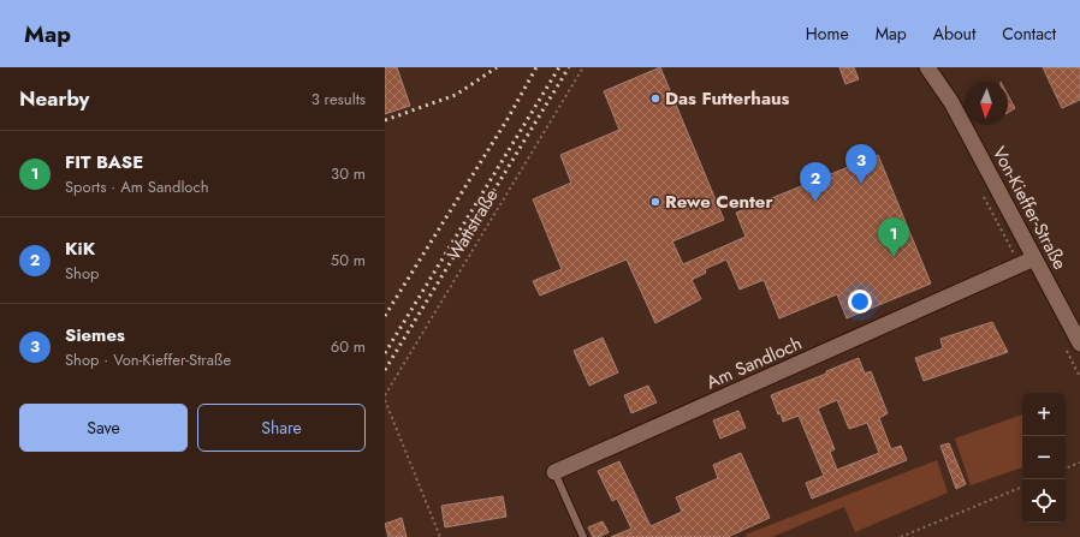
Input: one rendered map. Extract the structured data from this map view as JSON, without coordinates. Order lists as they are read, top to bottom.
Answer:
{
  "streets": {
    "street": ["Von-Kieffer-Straße", "Am Sandloch"],
    "path": ["Wattstraße"]
  },
  "crossings": [
    ["Von-Kieffer-Straße", "Am Sandloch"]
  ],
  "places": ["Das Futterhaus", "Rewe Center"],
  "north": "bottom",
  "page": {
    "header": "Map",
    "nav": [
      "Home",
      "Map",
      "About",
      "Contact"
    ],
    "heading": ["Nearby", "3 results"],
    "list": [
      {
        "mark": "1",
        "name": "FIT BASE",
        "note": "Sports · Am Sandloch",
        "value": "30 m"
      },
      {
        "mark": "2",
        "name": "KiK",
        "note": "Shop",
        "value": "50 m"
      },
      {
        "mark": "3",
        "name": "Siemes",
        "note": "Shop · Von-Kieffer-Straße",
        "value": "60 m"
      }
    ],
    "pins": ["3", "2", "1"],
    "buttons": ["Save", "Share"],
    "map_buttons": ["+", "−"]
  }
}
